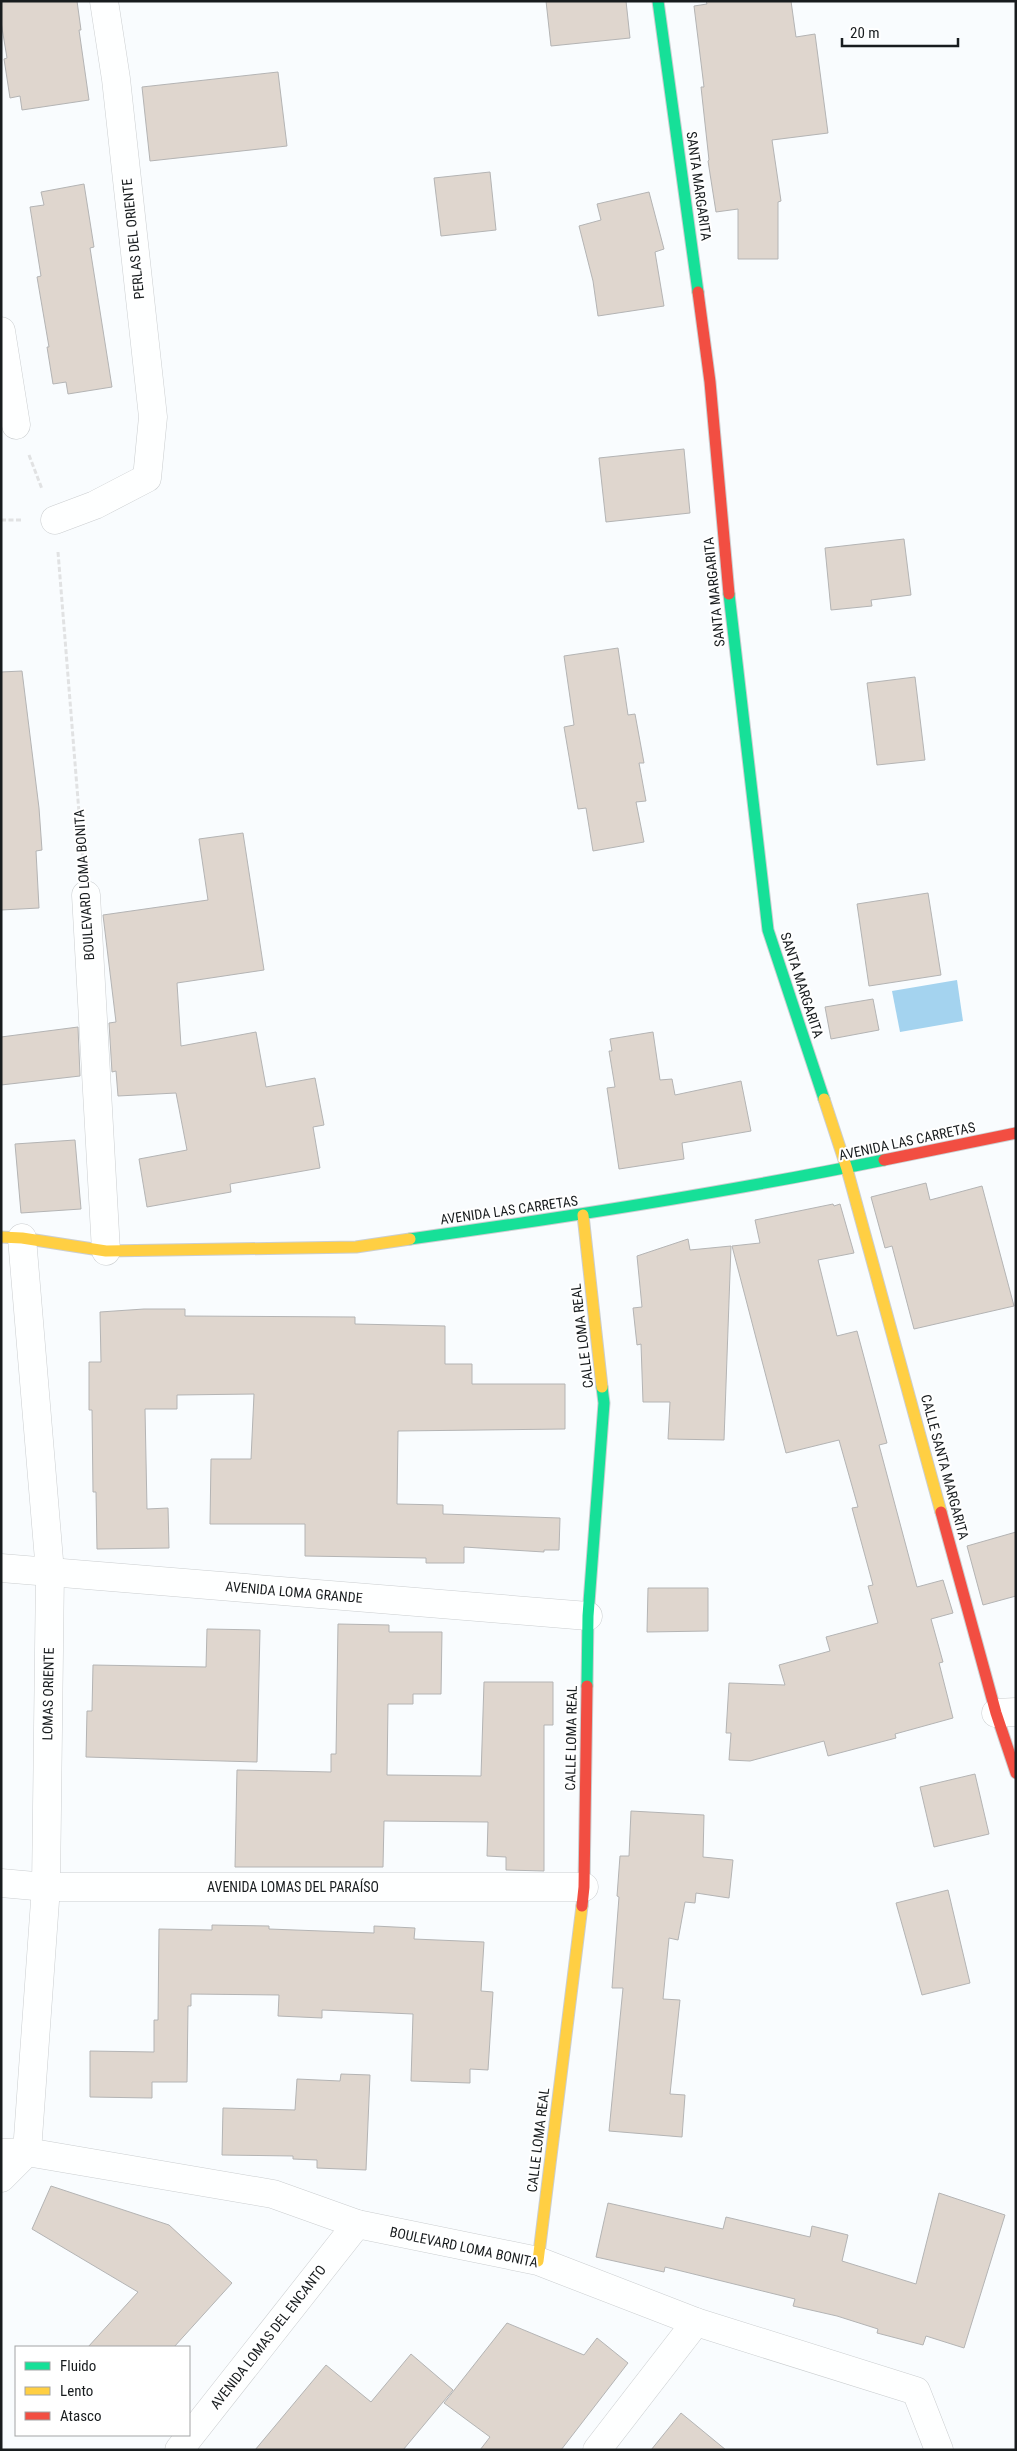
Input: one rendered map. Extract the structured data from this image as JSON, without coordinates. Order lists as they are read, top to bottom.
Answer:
{
  "streets": {
    "street": [
      "SANTA MARGARITA",
      "PERLAS DEL ORIENTE",
      "BOULEVARD LOMA BONITA",
      "AVENIDA LAS CARRETAS",
      "CALLE LOMA REAL",
      "CALLE SANTA MARGARITA",
      "AVENIDA LOMA GRANDE",
      "LOMAS ORIENTE",
      "AVENIDA LOMAS DEL PARAÍSO",
      "AVENIDA LOMAS DEL ENCANTO"
    ]
  },
  "crossings": [
    ["SANTA MARGARITA", "AVENIDA LAS CARRETAS"],
    ["SANTA MARGARITA", "CALLE SANTA MARGARITA"],
    ["PERLAS DEL ORIENTE", "BOULEVARD LOMA BONITA"],
    ["BOULEVARD LOMA BONITA", "AVENIDA LAS CARRETAS"],
    ["BOULEVARD LOMA BONITA", "CALLE LOMA REAL"],
    ["BOULEVARD LOMA BONITA", "LOMAS ORIENTE"],
    ["BOULEVARD LOMA BONITA", "AVENIDA LOMAS DEL ENCANTO"],
    ["AVENIDA LAS CARRETAS", "CALLE LOMA REAL"],
    ["AVENIDA LAS CARRETAS", "CALLE SANTA MARGARITA"],
    ["AVENIDA LAS CARRETAS", "LOMAS ORIENTE"],
    ["CALLE LOMA REAL", "AVENIDA LOMA GRANDE"],
    ["CALLE LOMA REAL", "AVENIDA LOMAS DEL PARAÍSO"],
    ["AVENIDA LOMA GRANDE", "LOMAS ORIENTE"],
    ["LOMAS ORIENTE", "AVENIDA LOMAS DEL PARAÍSO"]
  ],
  "legend": ["Fluido", "Lento", "Atasco"],
  "scale_bar": "20 m"
}
